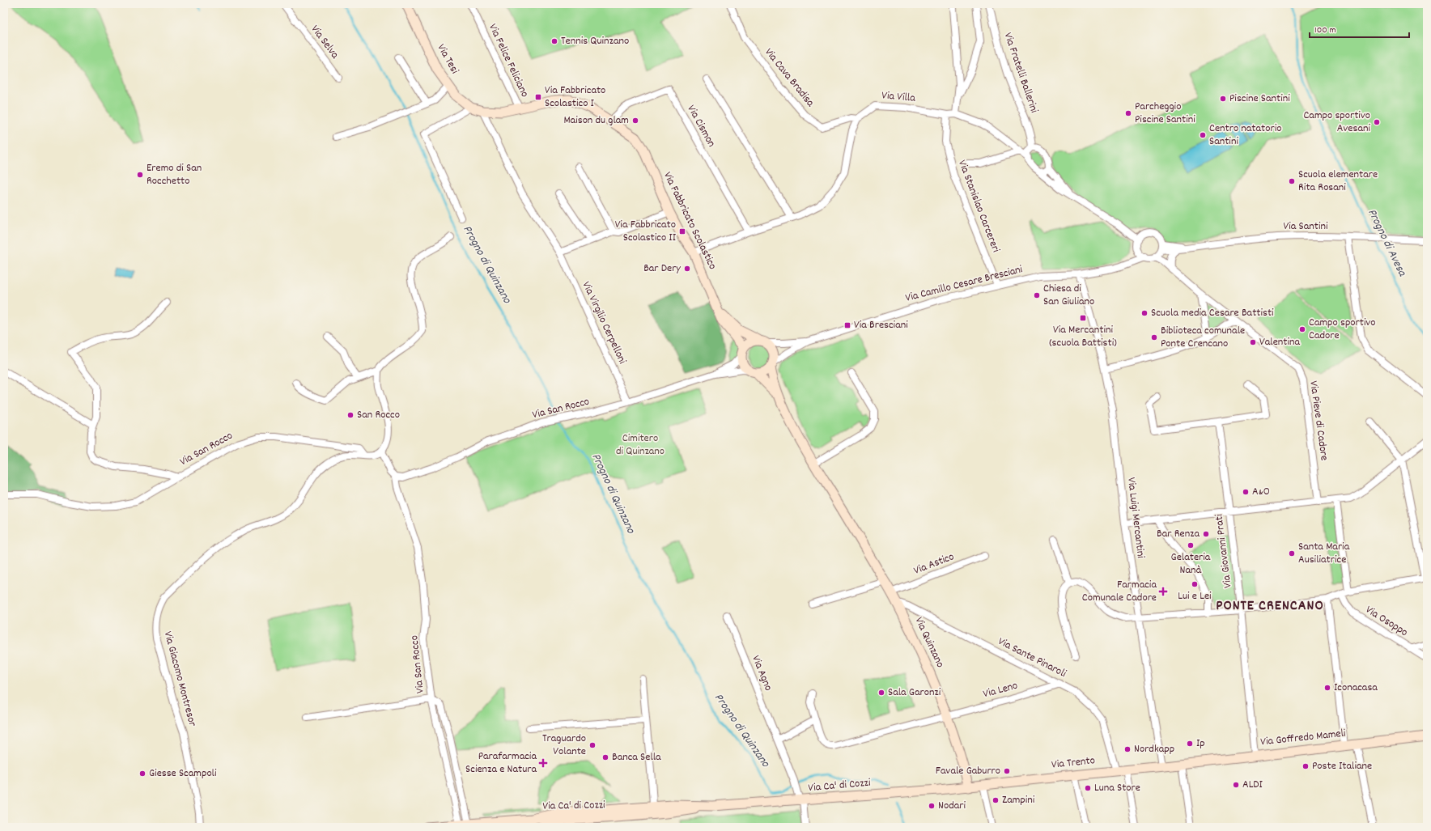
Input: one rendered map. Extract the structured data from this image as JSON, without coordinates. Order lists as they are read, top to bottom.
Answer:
{
  "streets": {
    "main road": [
      "Via Tesi",
      "Via Fabbricato Scolastico",
      "Via Quinzano",
      "Via Goffredo Mameli",
      "Via Trento",
      "Via Ca' di Cozzi"
    ],
    "street": [
      "Via Selva",
      "Via Felice Feliciano",
      "Via Fratelli Ballerini",
      "Via Cava Bradisa",
      "Via Villa",
      "Via Cismon",
      "Via Stanislao Carcereri",
      "Via Santini",
      "Via Camillo Cesare Bresciani",
      "Via Virgilio Cerpelloni",
      "Via San Rocco",
      "Via Pieve di Cadore",
      "Via Luigi Mercantini",
      "Via Giovanni Prati",
      "Via Astico",
      "Via Osoppo",
      "Via Sante Pinaroli",
      "Via Agno",
      "Via Giacomo Montresor",
      "Via Leno"
    ]
  },
  "crossings": [
    ["Via Tesi", "Via Fabbricato Scolastico"],
    ["Via Tesi", "Via Virgilio Cerpelloni"],
    ["Via Felice Feliciano", "Via Fabbricato Scolastico"],
    ["Via Fratelli Ballerini", "Via Villa"],
    ["Via Cava Bradisa", "Via Villa"],
    ["Via Villa", "Via Stanislao Carcereri"],
    ["Via Villa", "Via Santini"],
    ["Via Villa", "Via Camillo Cesare Bresciani"],
    ["Via Villa", "Via Pieve di Cadore"],
    ["Via Cismon", "Via Fabbricato Scolastico"],
    ["Via Stanislao Carcereri", "Via Camillo Cesare Bresciani"],
    ["Via Fabbricato Scolastico", "Via Camillo Cesare Bresciani"],
    ["Via Fabbricato Scolastico", "Via Virgilio Cerpelloni"],
    ["Via Fabbricato Scolastico", "Via San Rocco"],
    ["Via Fabbricato Scolastico", "Via Quinzano"],
    ["Via Santini", "Via Camillo Cesare Bresciani"],
    ["Via Santini", "Via Pieve di Cadore"],
    ["Via Camillo Cesare Bresciani", "Via San Rocco"],
    ["Via Camillo Cesare Bresciani", "Via Pieve di Cadore"],
    ["Via Camillo Cesare Bresciani", "Via Luigi Mercantini"],
    ["Via Camillo Cesare Bresciani", "Via Quinzano"],
    ["Via Virgilio Cerpelloni", "Via San Rocco"],
    ["Via San Rocco", "Via Quinzano"],
    ["Via San Rocco", "Via Giacomo Montresor"],
    ["Via San Rocco", "Via Ca' di Cozzi"],
    ["Via Luigi Mercantini", "Via Trento"],
    ["Via Giovanni Prati", "Via Goffredo Mameli"],
    ["Via Astico", "Via Quinzano"],
    ["Via Quinzano", "Via Sante Pinaroli"],
    ["Via Quinzano", "Via Leno"],
    ["Via Quinzano", "Via Trento"],
    ["Via Quinzano", "Via Ca' di Cozzi"],
    ["Via Sante Pinaroli", "Via Leno"],
    ["Via Sante Pinaroli", "Via Trento"],
    ["Via Agno", "Via Ca' di Cozzi"],
    ["Via Goffredo Mameli", "Via Trento"],
    ["Via Trento", "Via Ca' di Cozzi"]
  ],
  "districts": ["PONTE CRENCANO"],
  "water": ["Progno di Avesa", "Progno di Quinzano"],
  "parks": ["Cimitero di Quinzano"],
  "places": {
    "other": [
      "Tennis Quinzano",
      "Piscine Santini",
      "Parcheggio Piscine Santini",
      "Maison du glam",
      "Campo sportivo Avesani",
      "Centro natatorio Santini",
      "Eremo di San Rocchetto",
      "Scuola elementare Rita Rosani",
      "Bar Dery",
      "Chiesa di San Giuliano",
      "Scuola media Cesare Battisti",
      "Campo sportivo Cadore",
      "Biblioteca comunale Ponte Crencano",
      "Valentina",
      "San Rocco",
      "A&O",
      "Bar Renza",
      "Gelateria Nanà",
      "Santa Maria Ausiliatrice",
      "Lui e Lei",
      "Iconacasa",
      "Sala Garonzi",
      "Ip",
      "Traguardo Volante",
      "Nordkapp",
      "Banca Sella",
      "Poste Italiane",
      "Favale Gaburro",
      "Giesse Scampoli",
      "ALDI",
      "Luna Store",
      "Zampini",
      "Nodari"
    ],
    "transit": [
      "Via Fabbricato Scolastico I",
      "Via Fabbricato Scolastico II",
      "Via Mercantini (scuola Battisti)",
      "Via Bresciani"
    ],
    "health": ["Farmacia Comunale Cadore", "Parafarmacia Scienza e Natura"]
  },
  "scale_bar": "100 m"
}
